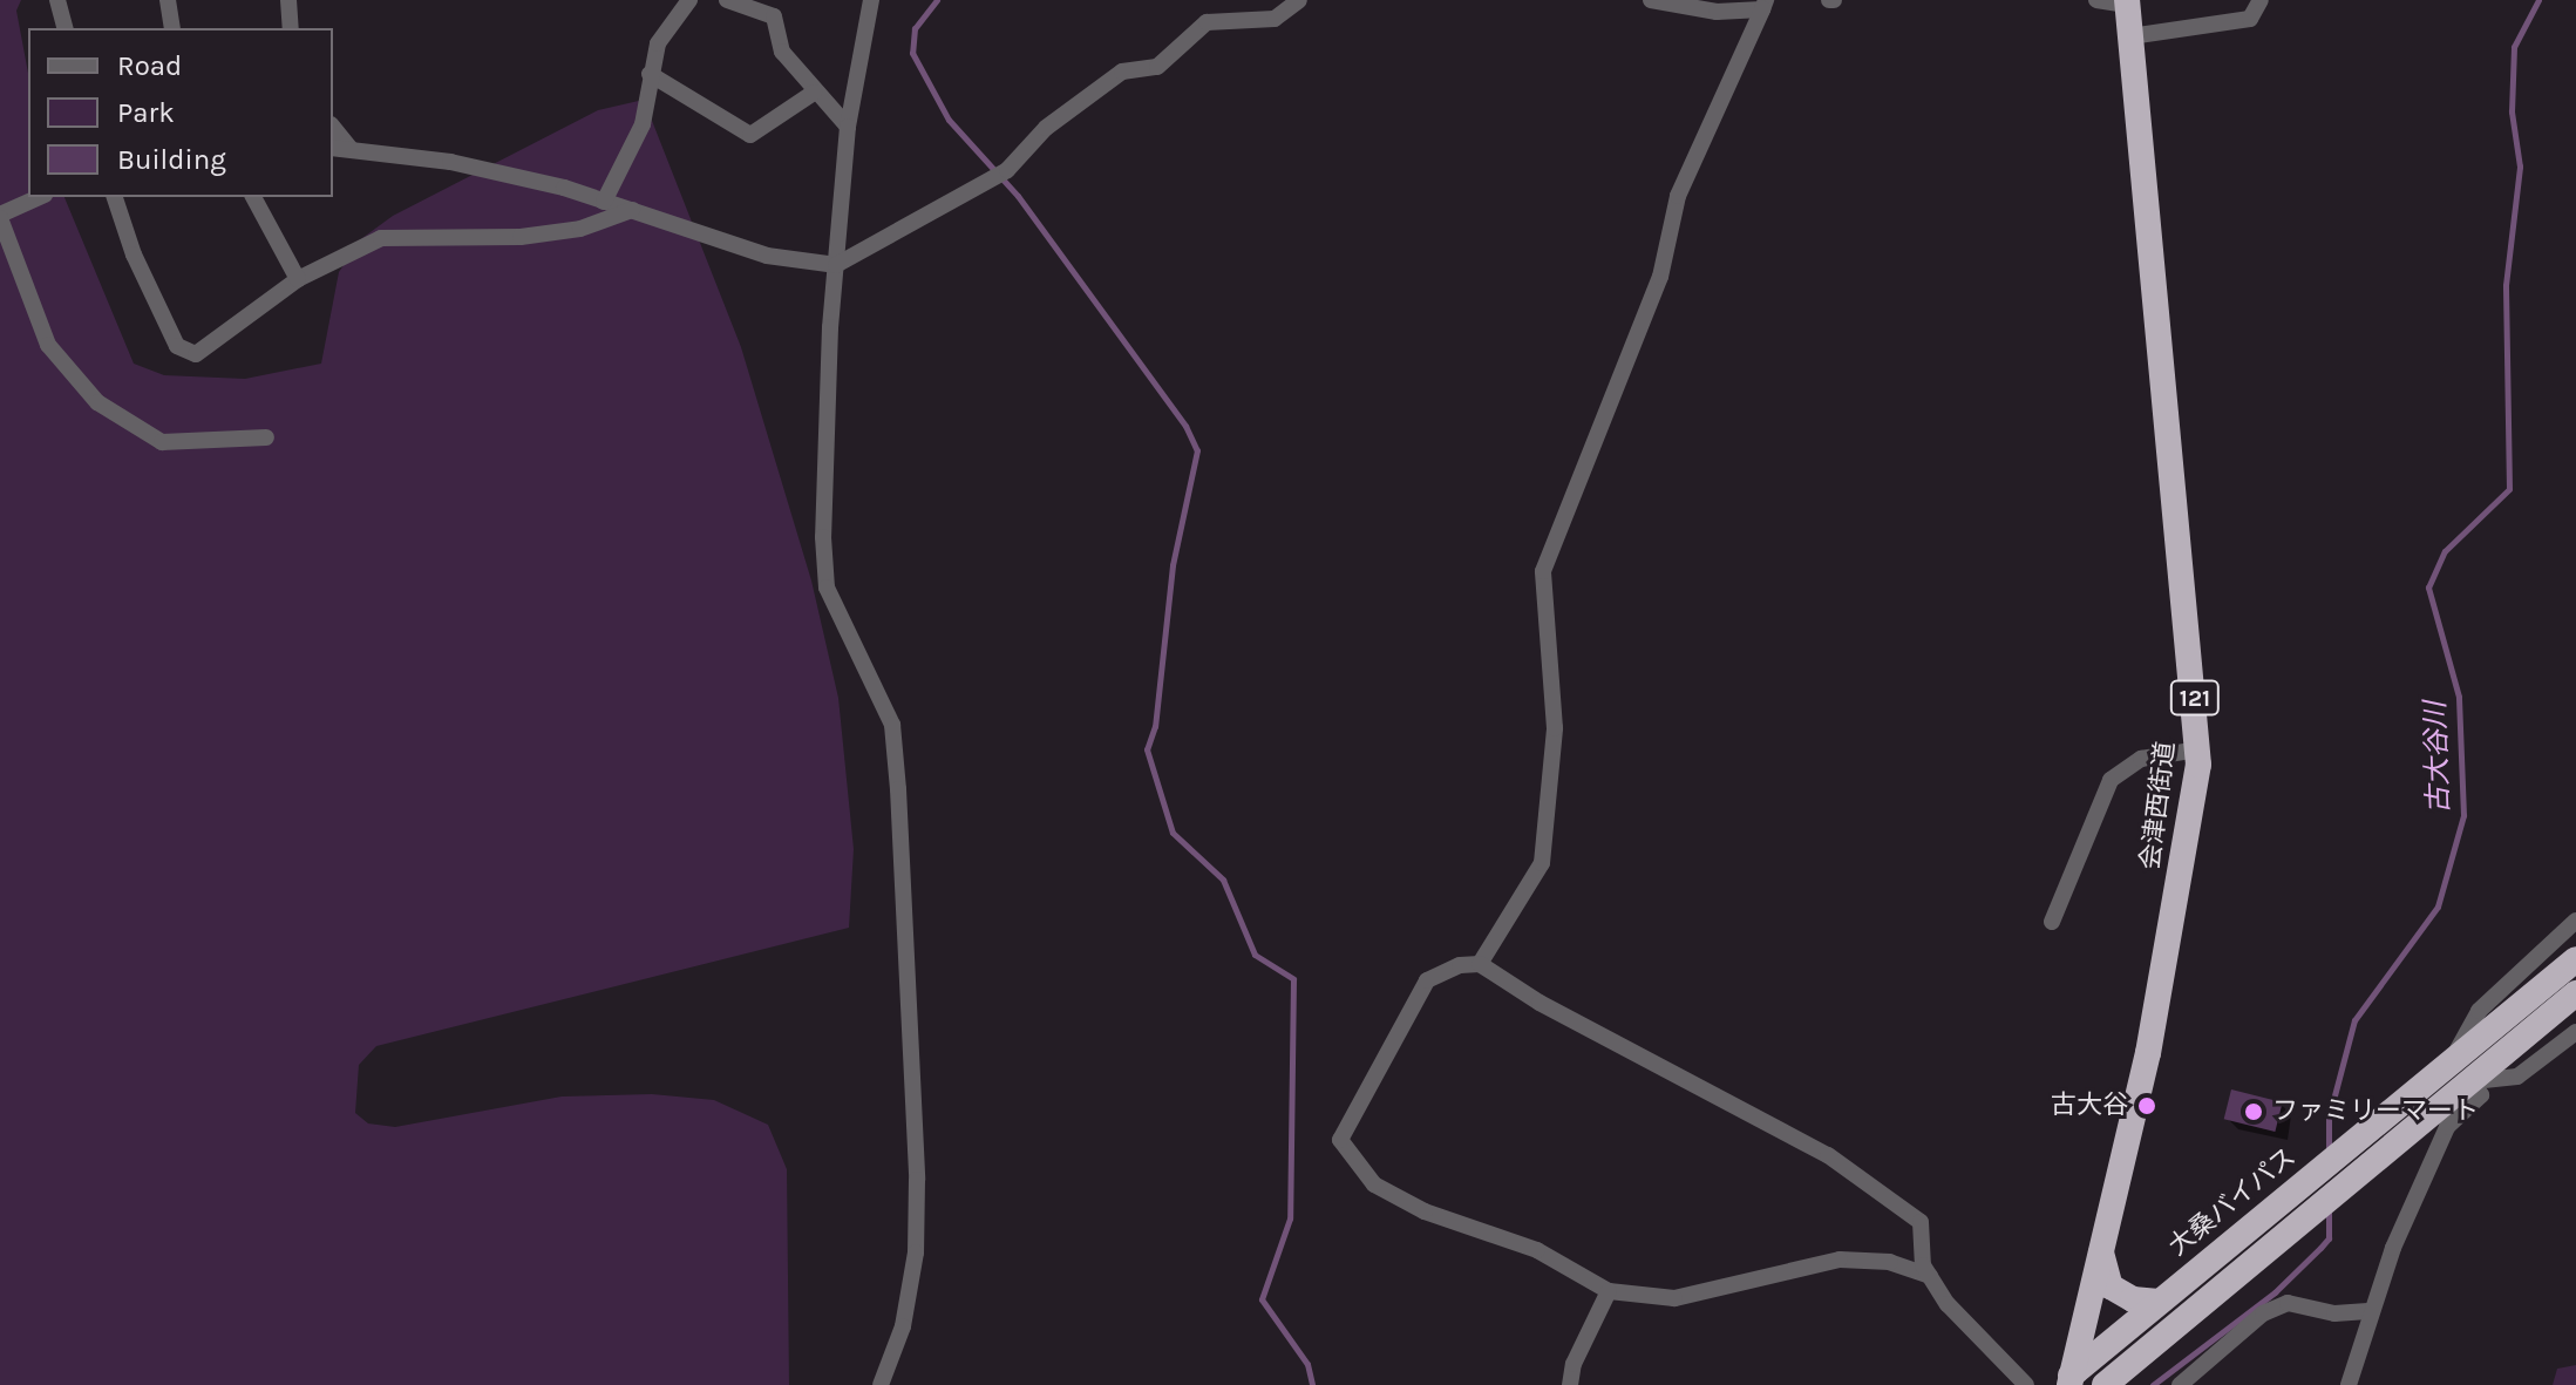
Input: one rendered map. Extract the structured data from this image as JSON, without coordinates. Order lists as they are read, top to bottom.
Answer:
{
  "streets": {
    "highway": ["121", "会津西街道", "大桑バイパス"]
  },
  "crossings": [
    ["会津西街道", "大桑バイパス"]
  ],
  "water": ["古大谷川"],
  "places": ["古大谷", "ファミリーマート"],
  "legend": ["Road", "Park", "Building"]
}
